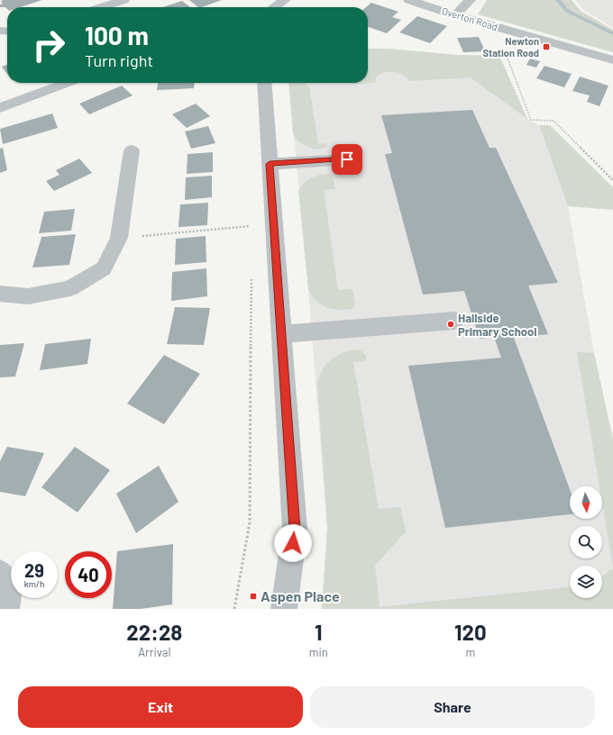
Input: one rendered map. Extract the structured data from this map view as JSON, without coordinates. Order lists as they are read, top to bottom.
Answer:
{
  "streets": {
    "street": ["Overton Road"]
  },
  "places": {
    "transit": ["Newton Station Road", "Aspen Place"],
    "other": ["Hallside Primary School"]
  },
  "north": "bottom",
  "page": {
    "turn": ["100 m", "Turn right"],
    "speed": "29 km/h",
    "limit": "40",
    "eta": [
      "22:28",
      "Arrival",
      "1",
      "min",
      "120",
      "m"
    ],
    "buttons": ["Exit", "Share"]
  }
}
